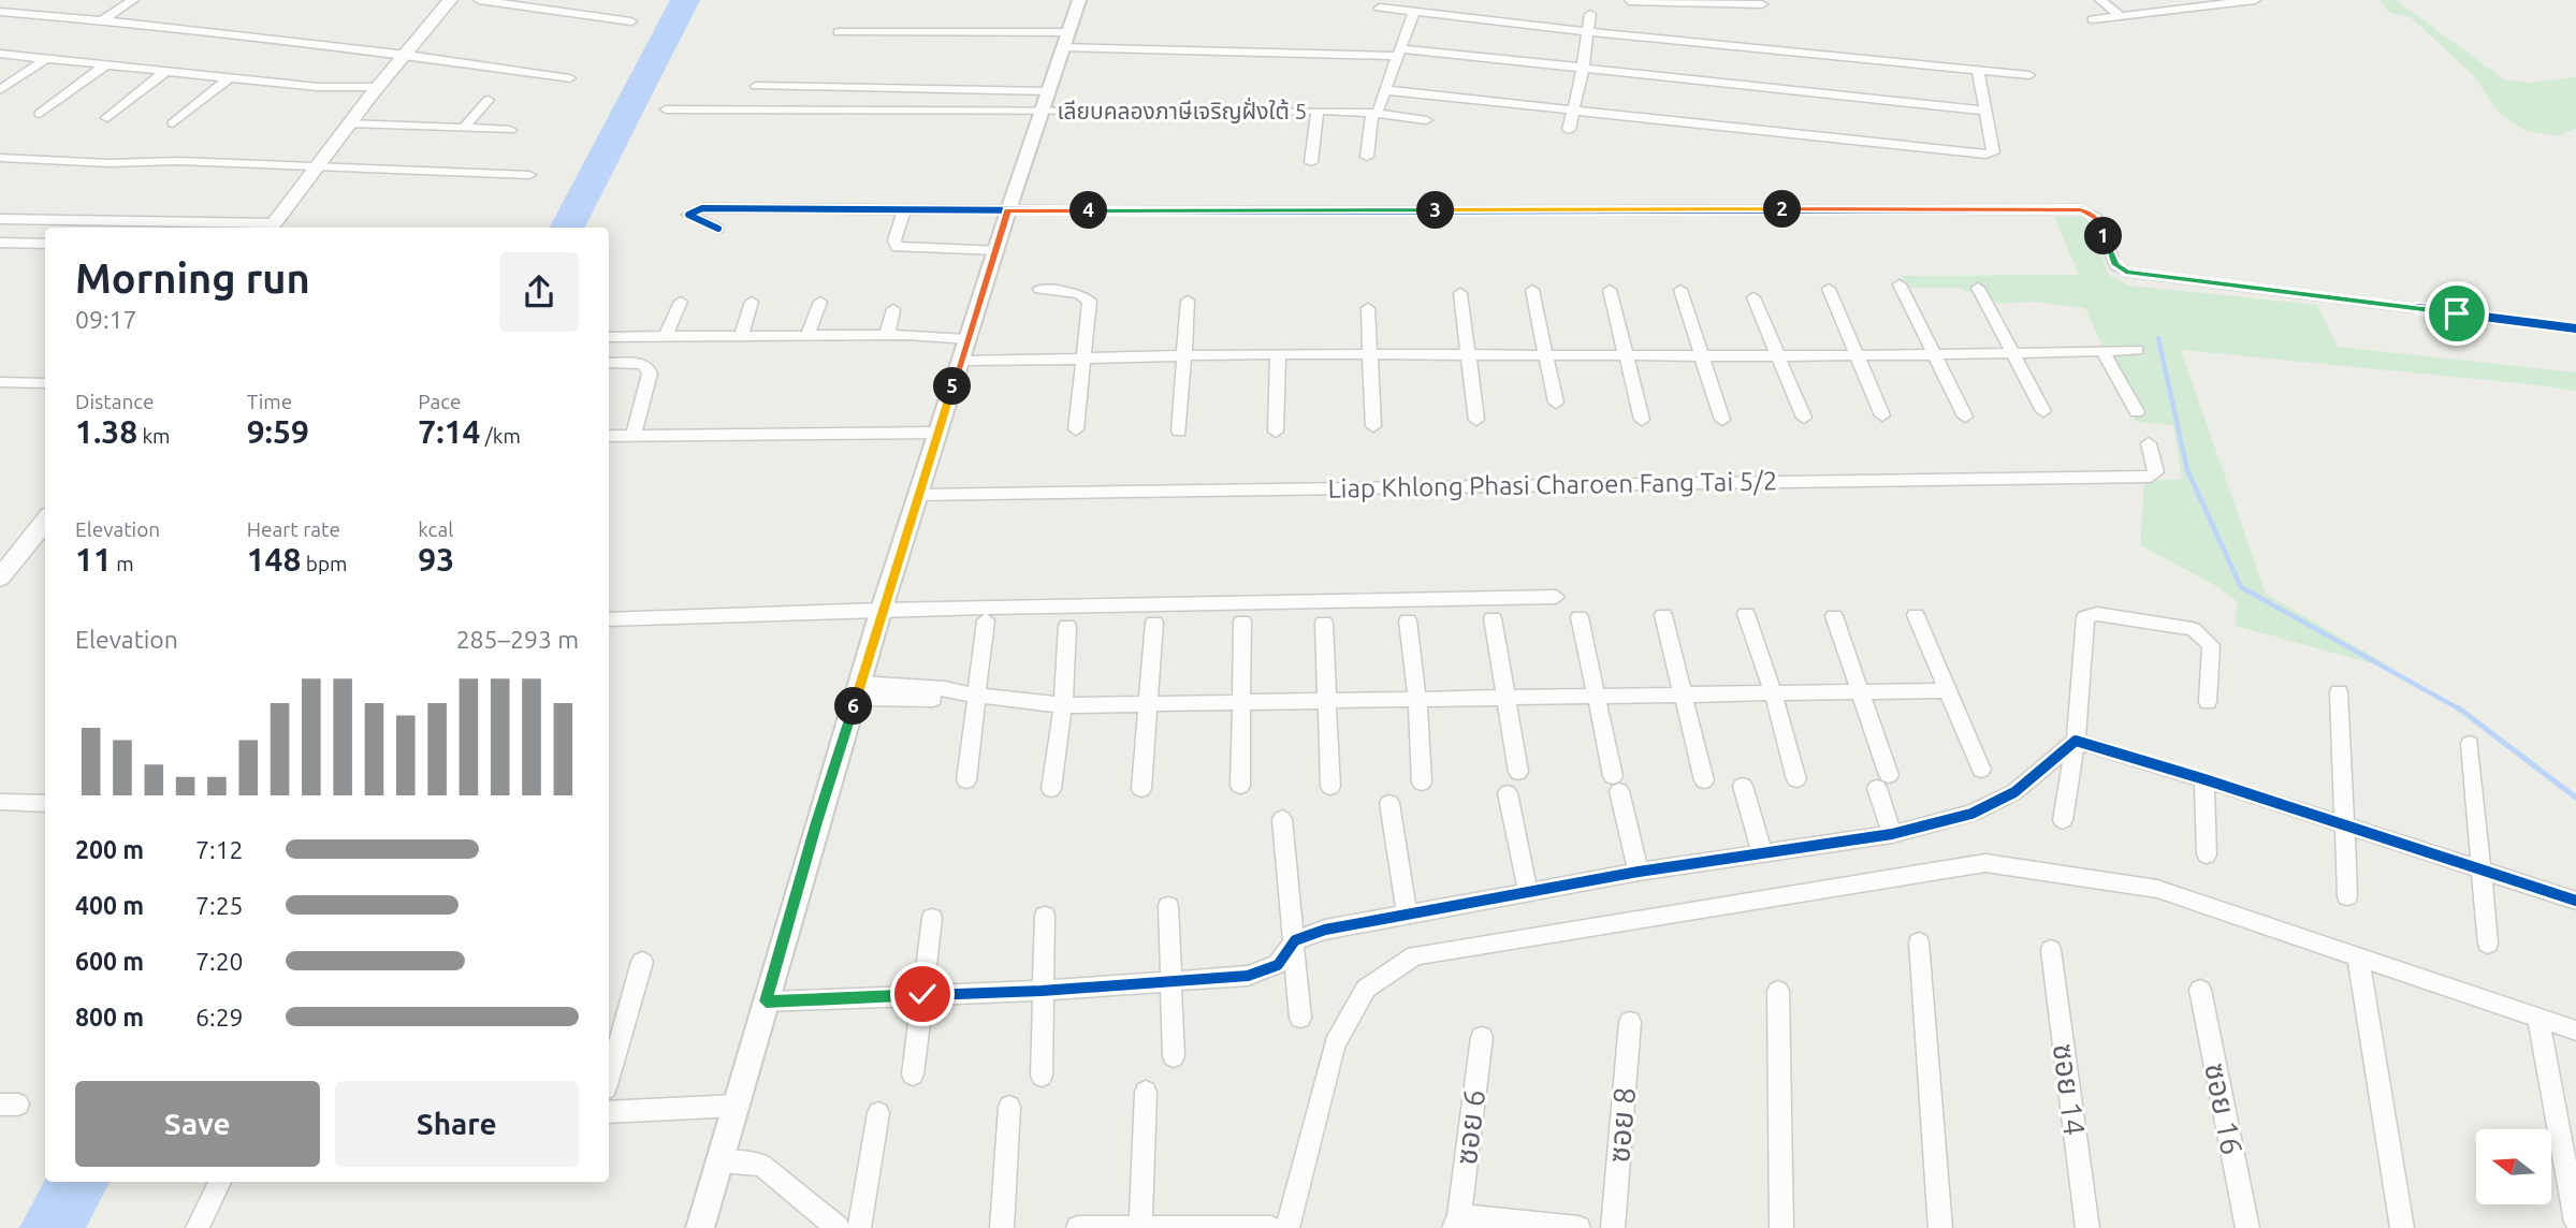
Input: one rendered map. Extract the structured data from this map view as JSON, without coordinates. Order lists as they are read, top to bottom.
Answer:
{
  "streets": {
    "street": [
      "เลียบคลองภาษีเจริญฝั่งใต้ 5",
      "Liap Khlong Phasi Charoen Fang Tai 5/2",
      "ซอย 14",
      "ซอย 16",
      "ซอย 8",
      "ซอย 6"
    ]
  },
  "north": "left",
  "page": {
    "pins": [
      "2",
      "3",
      "4",
      "1",
      "5",
      "6"
    ],
    "heading": ["Morning run", "09:17"],
    "stats": [
      ["Distance", "1.38 km"],
      ["Time", "9:59"],
      ["Pace", "7:14 /km"],
      ["Elevation", "11 m"],
      ["Heart rate", "148 bpm"],
      ["kcal", "93"]
    ],
    "chart": ["Elevation", "285–293 m"],
    "list": [
      {
        "name": "200 m",
        "note": "7:12"
      },
      {
        "name": "400 m",
        "note": "7:25"
      },
      {
        "name": "600 m",
        "note": "7:20"
      },
      {
        "name": "800 m",
        "note": "6:29"
      }
    ],
    "buttons": ["Save", "Share"]
  }
}
